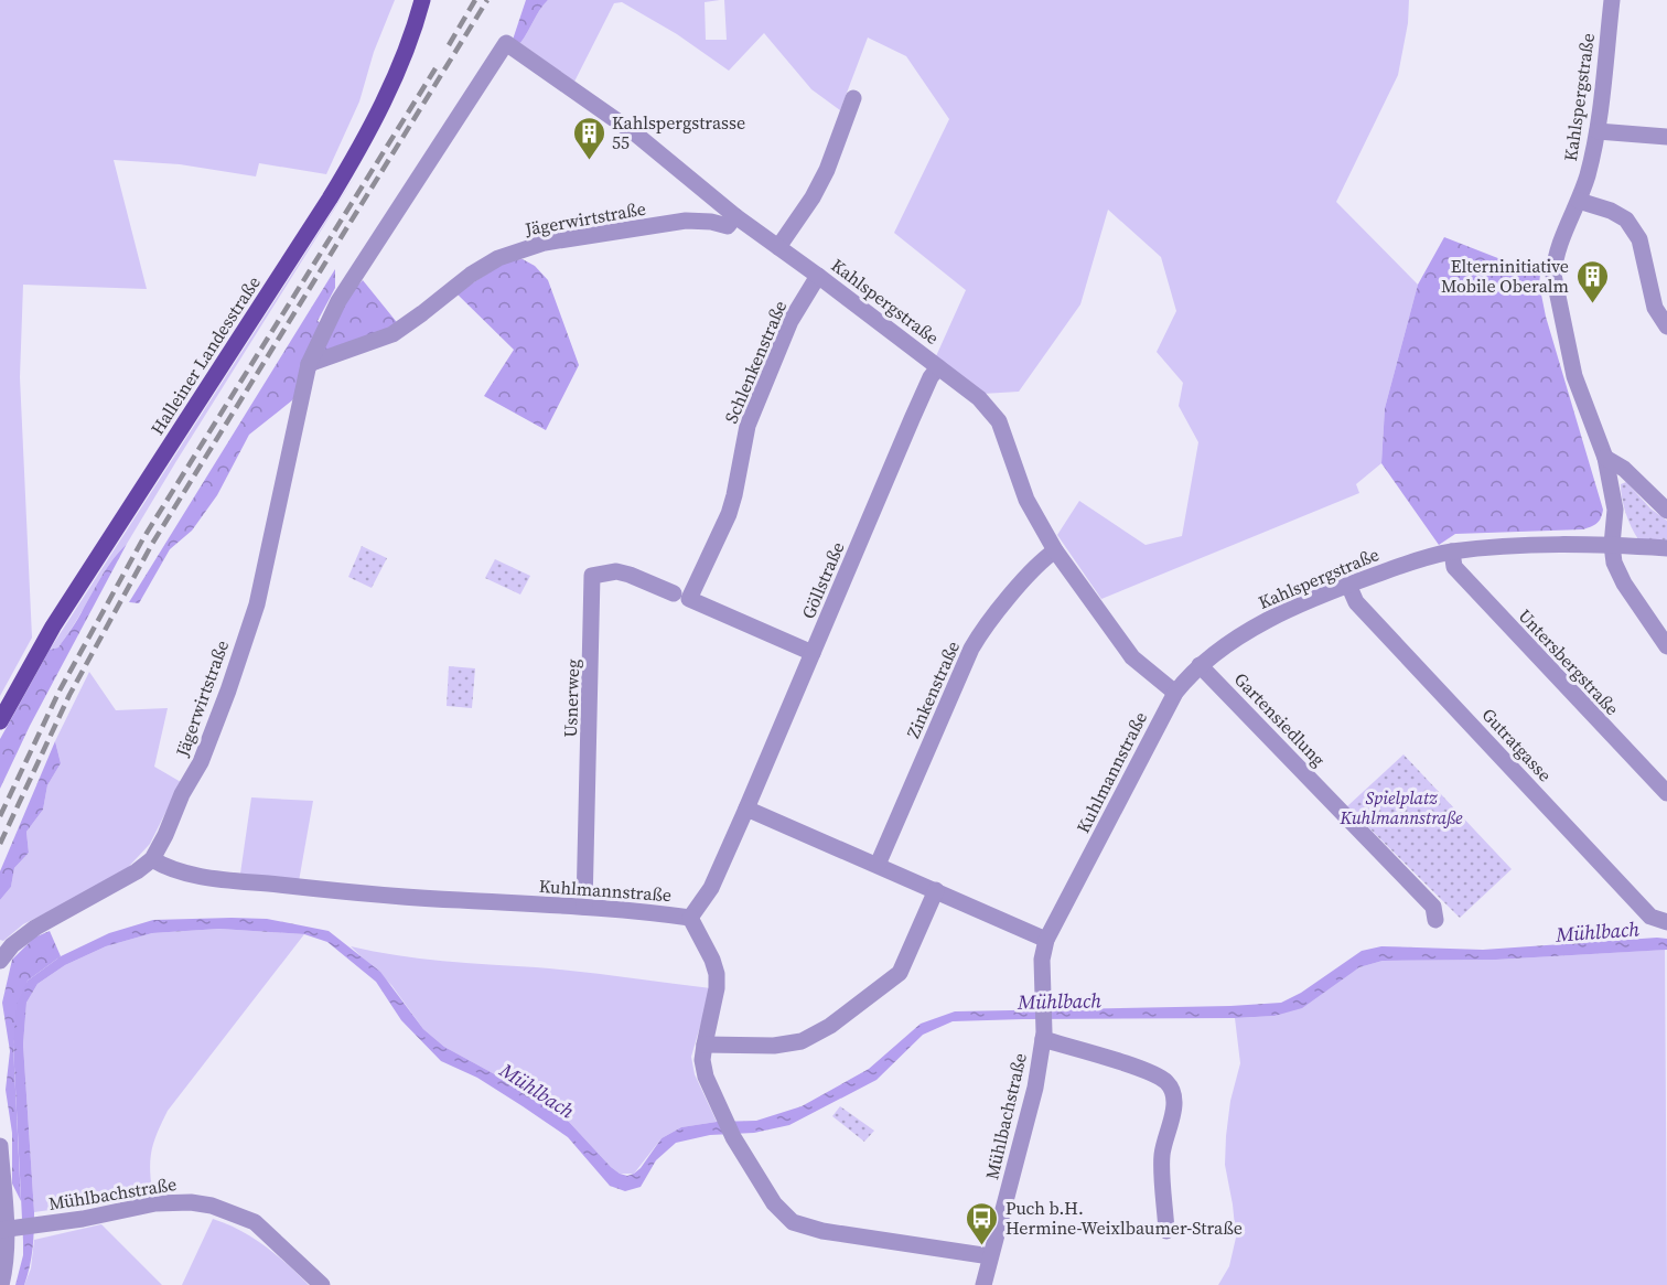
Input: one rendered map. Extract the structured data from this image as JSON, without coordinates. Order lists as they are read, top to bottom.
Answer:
{
  "streets": {
    "main road": ["Halleiner Landesstraße"],
    "street": [
      "Kahlspergstraße",
      "Jägerwirtstraße",
      "Schlenkenstraße",
      "Göllstraße",
      "Untersbergstraße",
      "Zinkenstraße",
      "Usnerweg",
      "Gartensiedlung",
      "Gutratgasse",
      "Kuhlmannstraße",
      "Mühlbachstraße"
    ]
  },
  "crossings": [
    ["Kahlspergstraße", "Jägerwirtstraße"],
    ["Kahlspergstraße", "Schlenkenstraße"],
    ["Kahlspergstraße", "Göllstraße"],
    ["Kahlspergstraße", "Untersbergstraße"],
    ["Kahlspergstraße", "Zinkenstraße"],
    ["Kahlspergstraße", "Gartensiedlung"],
    ["Kahlspergstraße", "Gutratgasse"],
    ["Kahlspergstraße", "Kuhlmannstraße"],
    ["Jägerwirtstraße", "Kuhlmannstraße"],
    ["Schlenkenstraße", "Göllstraße"],
    ["Göllstraße", "Kuhlmannstraße"],
    ["Usnerweg", "Kuhlmannstraße"],
    ["Kuhlmannstraße", "Mühlbachstraße"]
  ],
  "water": ["Mühlbach"],
  "parks": ["Spielplatz Kuhlmannstraße"],
  "places": {
    "building": ["Kahlspergstrasse 55", "Elterninitiative Mobile Oberalm"],
    "bus stop": ["Puch b.H. Hermine-Weixlbaumer-Straße"]
  }
}
